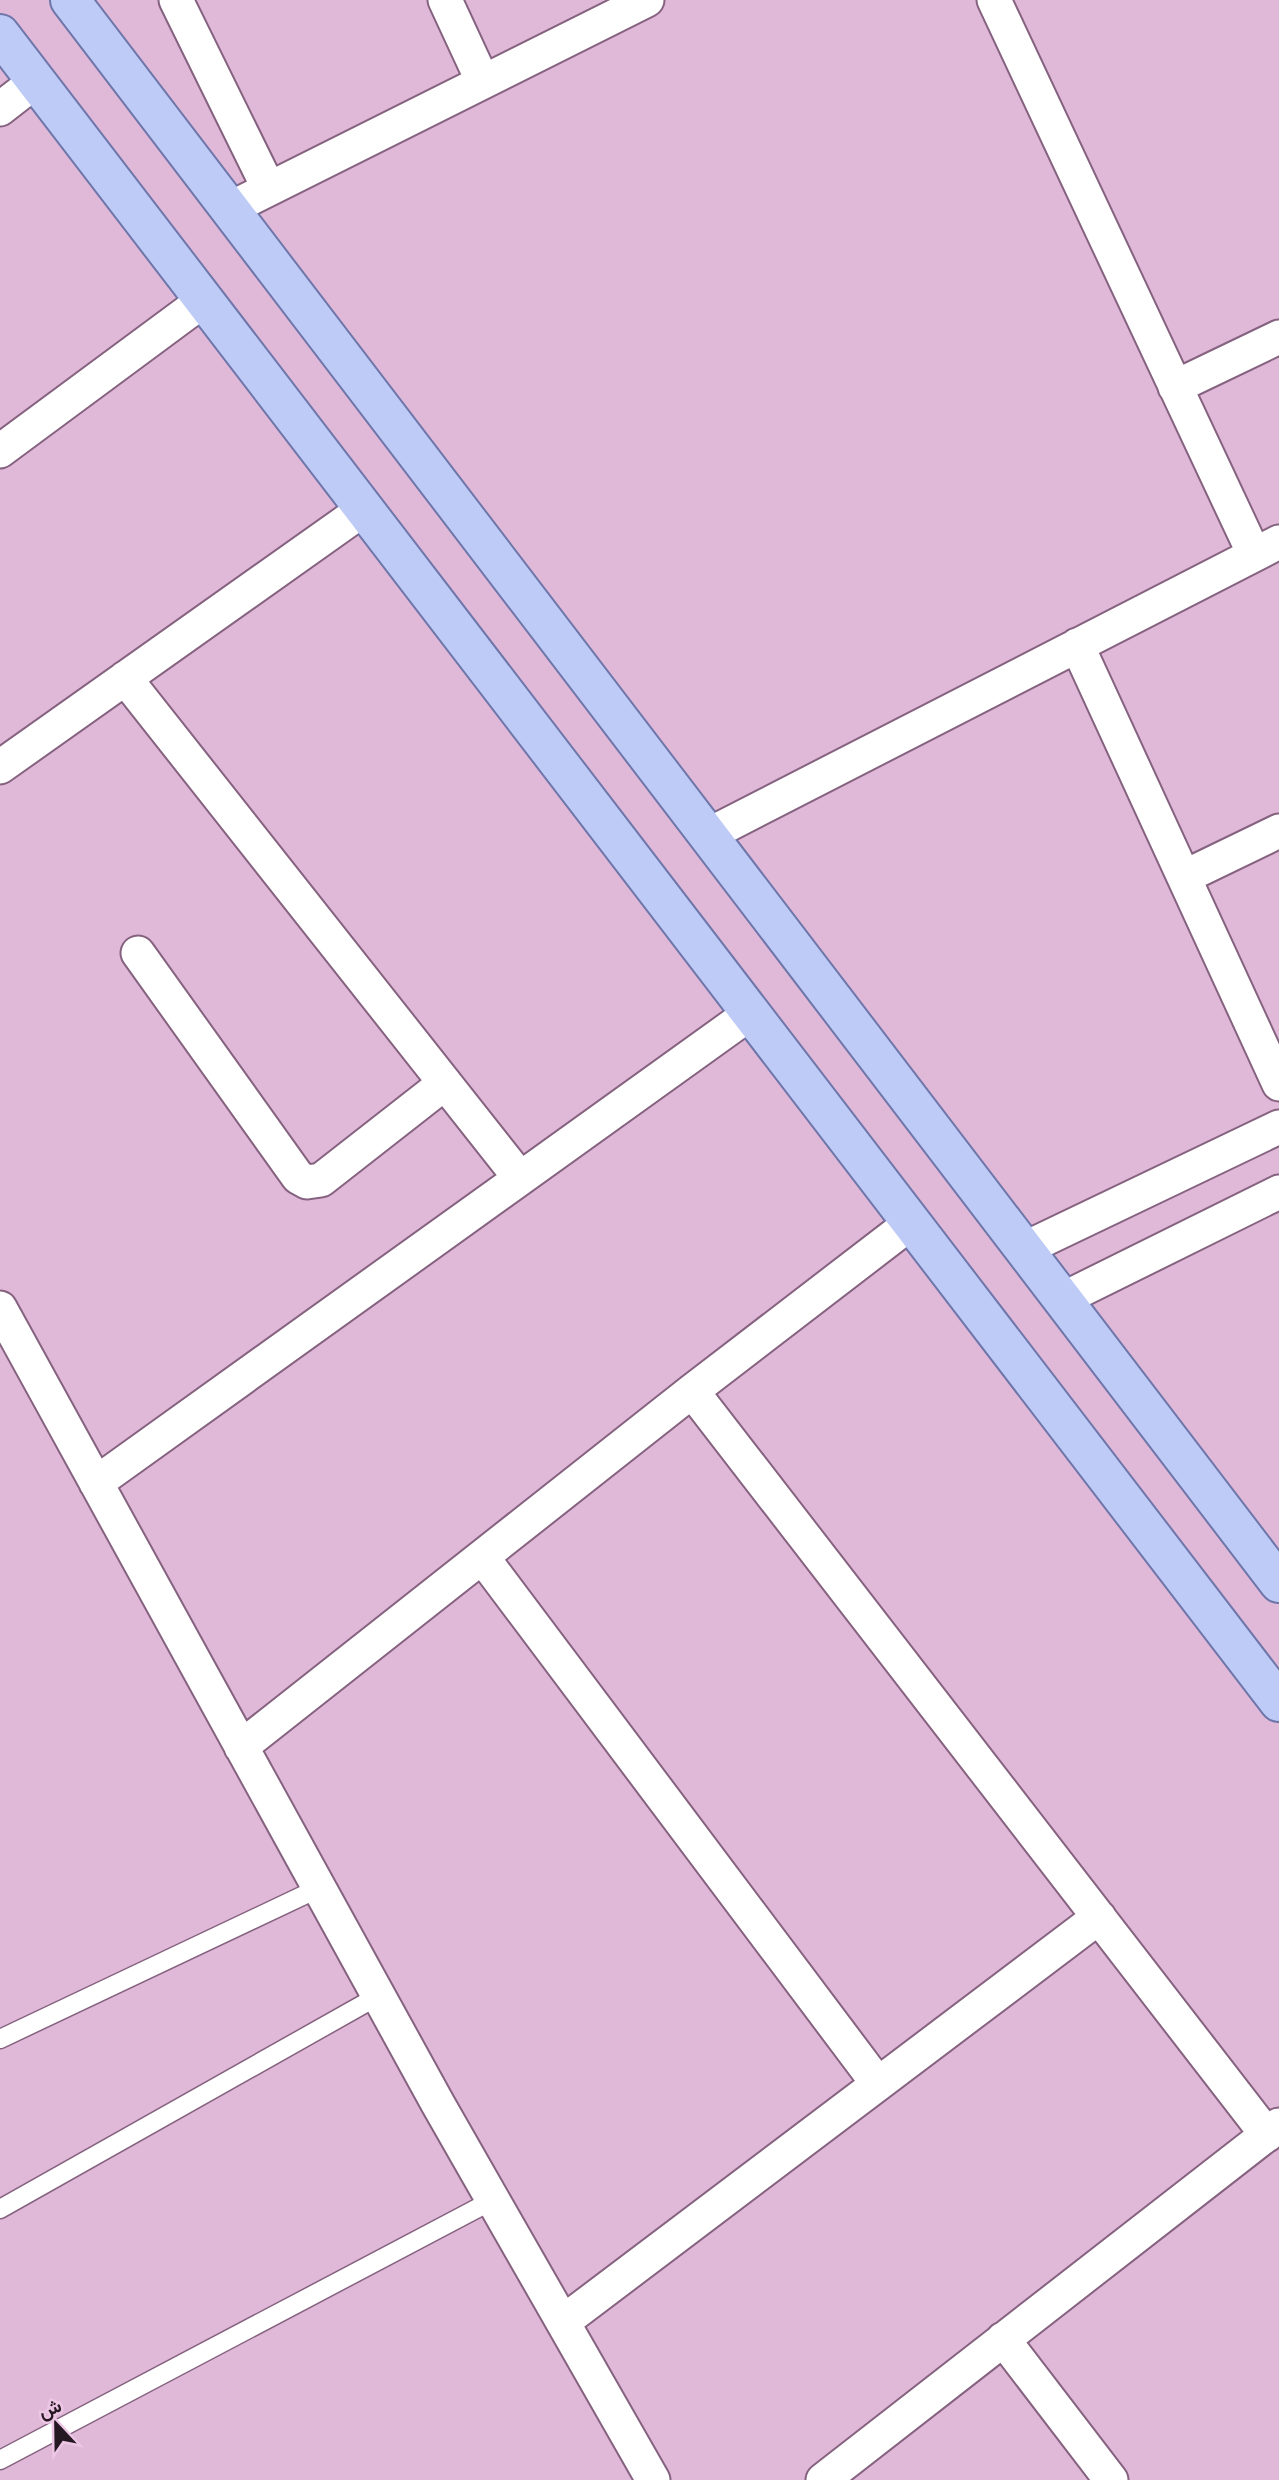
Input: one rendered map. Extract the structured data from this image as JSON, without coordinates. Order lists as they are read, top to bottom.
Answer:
{
  "north": "top"
}
